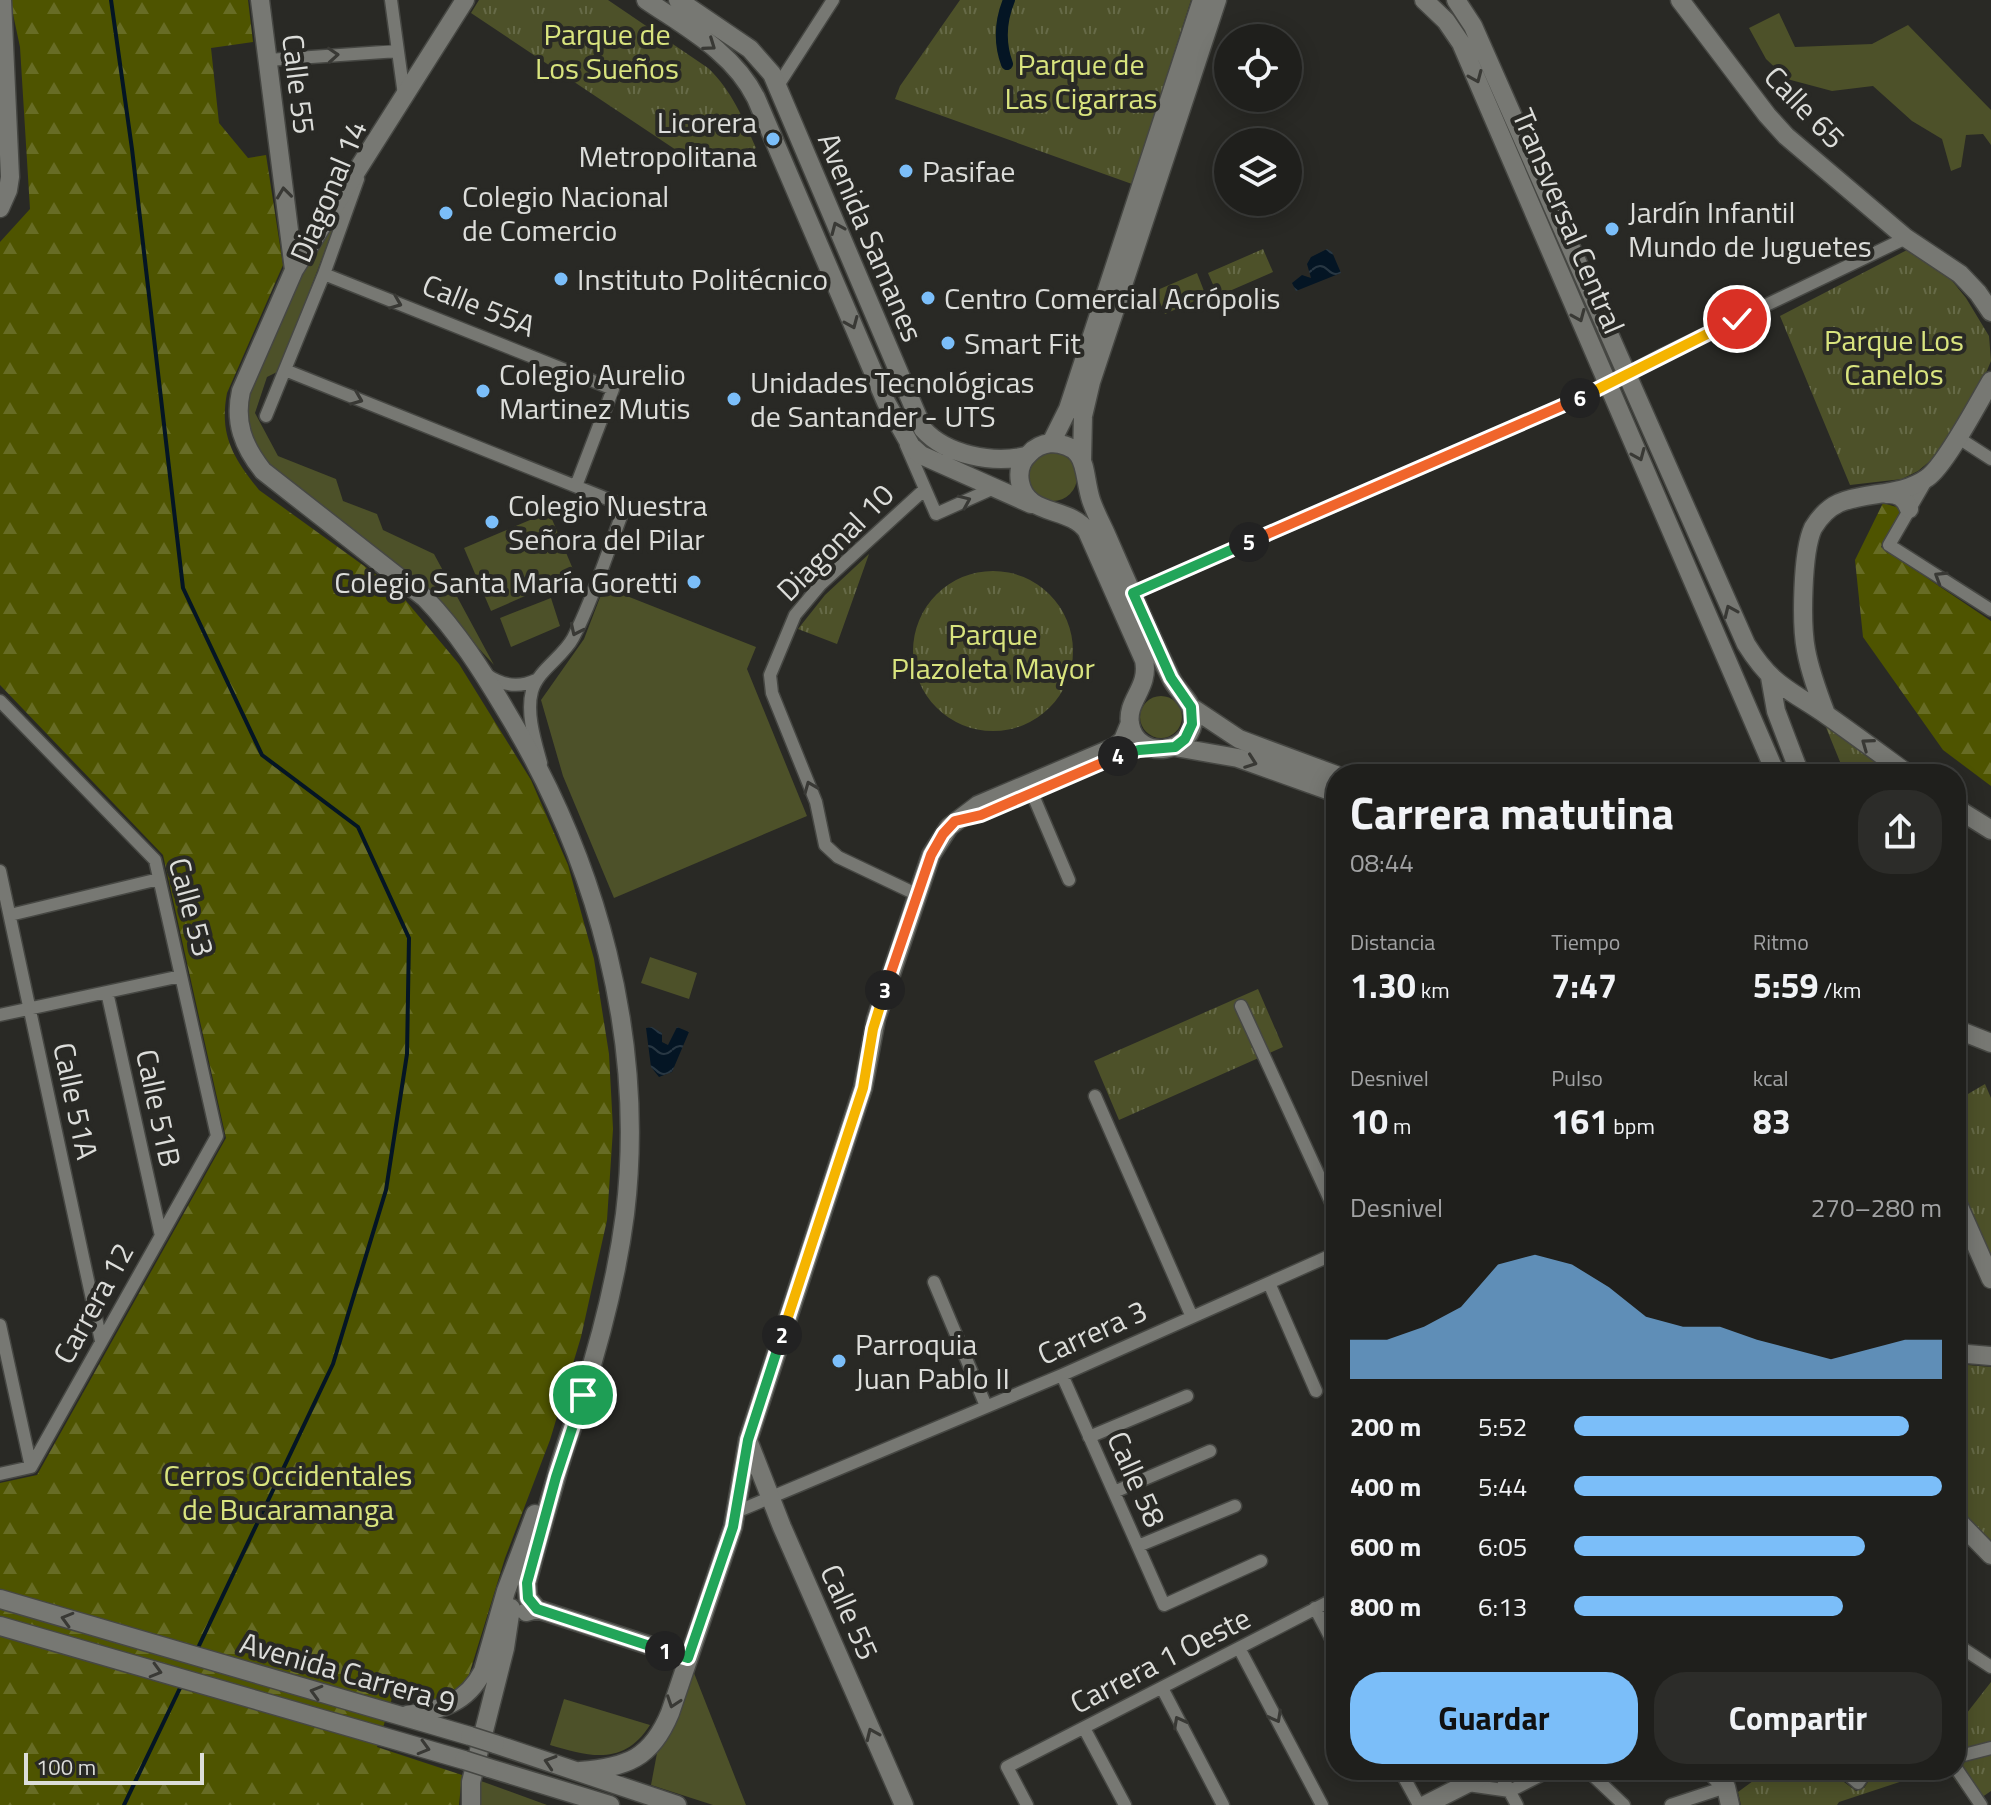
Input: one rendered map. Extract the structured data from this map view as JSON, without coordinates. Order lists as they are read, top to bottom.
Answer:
{
  "streets": {
    "main road": [
      "Calle 55",
      "Calle 65",
      "Diagonal 14",
      "Transversal Central",
      "Avenida Samanes",
      "Avenida Carrera 9"
    ],
    "street": [
      "Calle 55A",
      "Diagonal 10",
      "Calle 53",
      "Calle 51A",
      "Calle 51B",
      "Carrera 12",
      "Carrera 3",
      "Calle 58",
      "Carrera 1 Oeste"
    ]
  },
  "crossings": [
    ["Calle 55", "Carrera 3"],
    ["Diagonal 14", "Calle 55A"],
    ["Avenida Samanes", "Diagonal 10"],
    ["Calle 53", "Carrera 12"],
    ["Calle 51A", "Carrera 12"],
    ["Calle 51B", "Carrera 12"],
    ["Carrera 3", "Calle 58"]
  ],
  "one_way": ["Calle 55"],
  "parks": [
    "Parque de Los Sueños",
    "Parque de Las Cigarras",
    "Parque Los Canelos",
    "Parque Plazoleta Mayor",
    "Cerros Occidentales de Bucaramanga"
  ],
  "places": [
    "Licorera Metropolitana",
    "Pasifae",
    "Colegio Nacional de Comercio",
    "Jardín Infantil Mundo de Juguetes",
    "Instituto Politécnico",
    "Centro Comercial Acrópolis",
    "Smart Fit",
    "Colegio Aurelio Martinez Mutis",
    "Unidades Tecnológicas de Santander - UTS",
    "Colegio Nuestra Señora del Pilar",
    "Colegio Santa María Goretti",
    "Parroquia Juan Pablo II"
  ],
  "scale_bar": "100 m",
  "page": {
    "pins": [
      "6",
      "5",
      "4",
      "3",
      "2",
      "1"
    ],
    "heading": ["Carrera matutina", "08:44"],
    "stats": [
      ["Distancia", "1.30 km"],
      ["Tiempo", "7:47"],
      ["Ritmo", "5:59 /km"],
      ["Desnivel", "10 m"],
      ["Pulso", "161 bpm"],
      ["kcal", "83"]
    ],
    "chart": ["Desnivel", "270–280 m"],
    "list": [
      {
        "name": "200 m",
        "note": "5:52"
      },
      {
        "name": "400 m",
        "note": "5:44"
      },
      {
        "name": "600 m",
        "note": "6:05"
      },
      {
        "name": "800 m",
        "note": "6:13"
      }
    ],
    "buttons": ["Guardar", "Compartir"],
    "scale": "100 m"
  }
}
